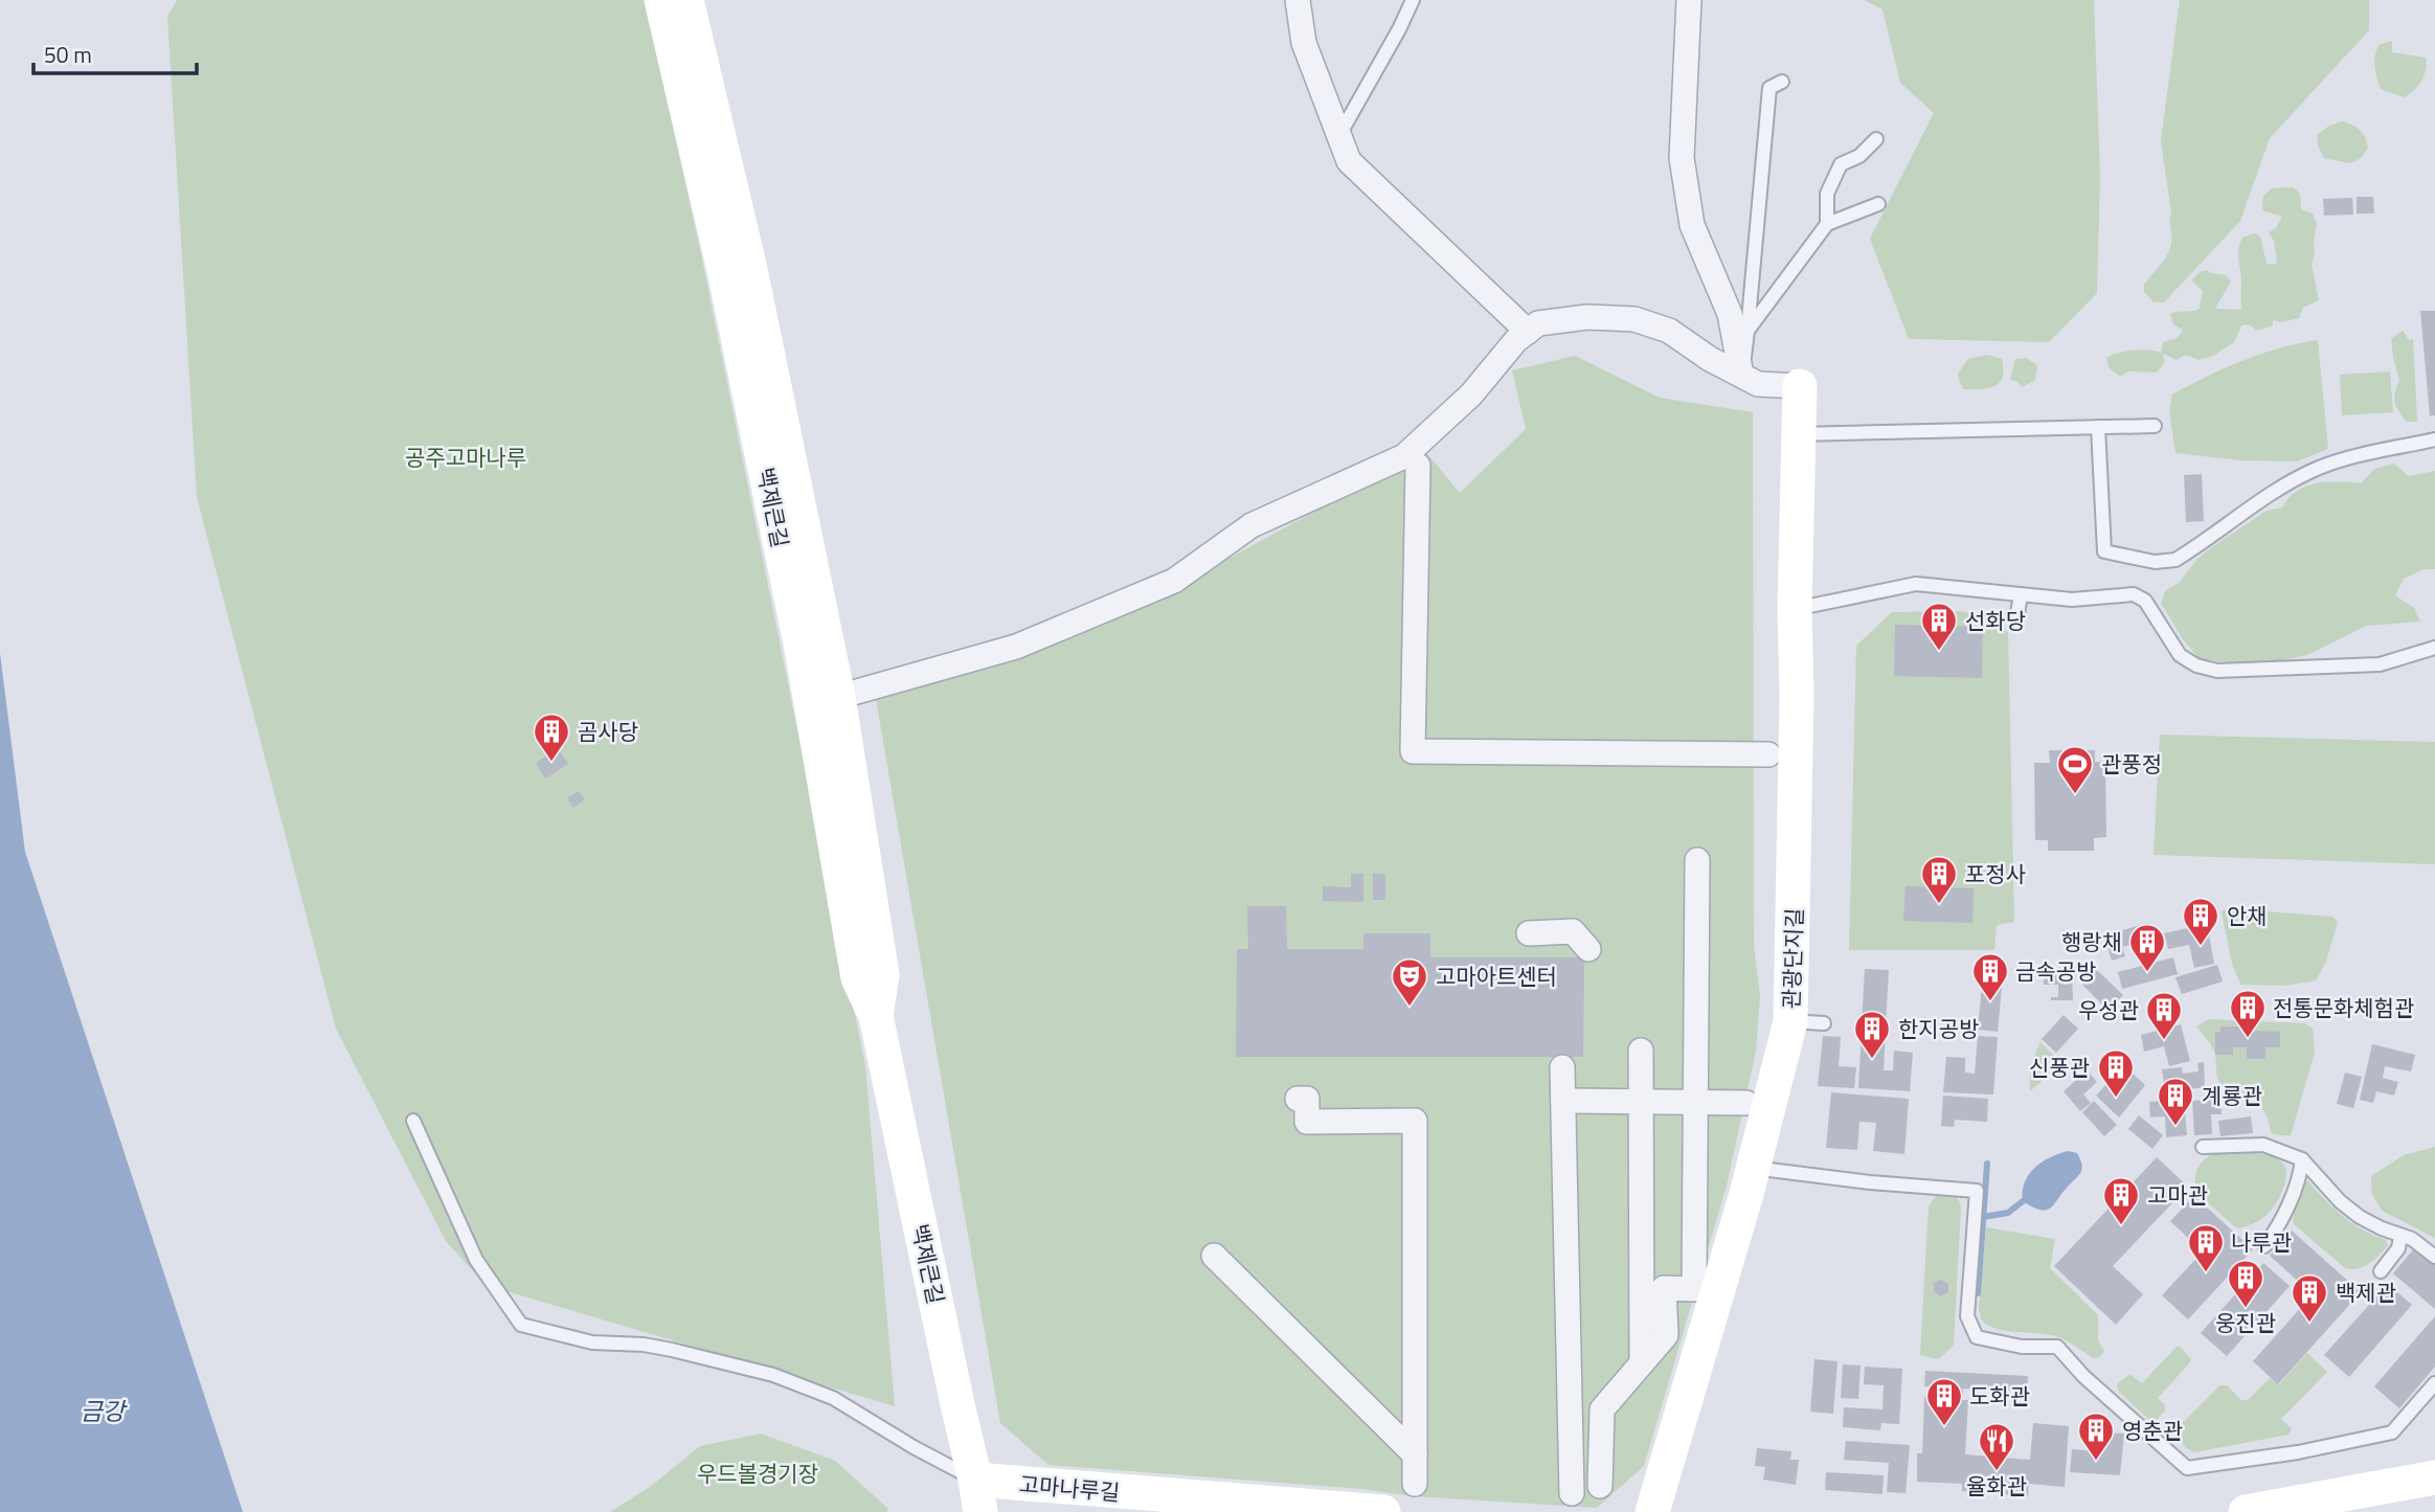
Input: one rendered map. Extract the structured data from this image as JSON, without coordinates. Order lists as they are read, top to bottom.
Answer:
{
  "streets": {
    "main road": ["백제큰길", "관광단지길", "고마나루길"]
  },
  "crossings": [
    ["백제큰길", "고마나루길"]
  ],
  "water": ["금강"],
  "parks": ["공주고마나루", "우드볼경기장"],
  "places": {
    "building": [
      "선화당",
      "곰사당",
      "포정사",
      "안채",
      "행랑채",
      "금속공방",
      "전통문화체험관",
      "우성관",
      "한지공방",
      "신풍관",
      "계룡관",
      "고마관",
      "나루관",
      "웅진관",
      "백제관",
      "도화관",
      "영춘관"
    ],
    "sports": ["관풍정"],
    "theatre": ["고마아트센터"],
    "restaurant": ["율화관"]
  },
  "scale_bar": "50 m"
}
